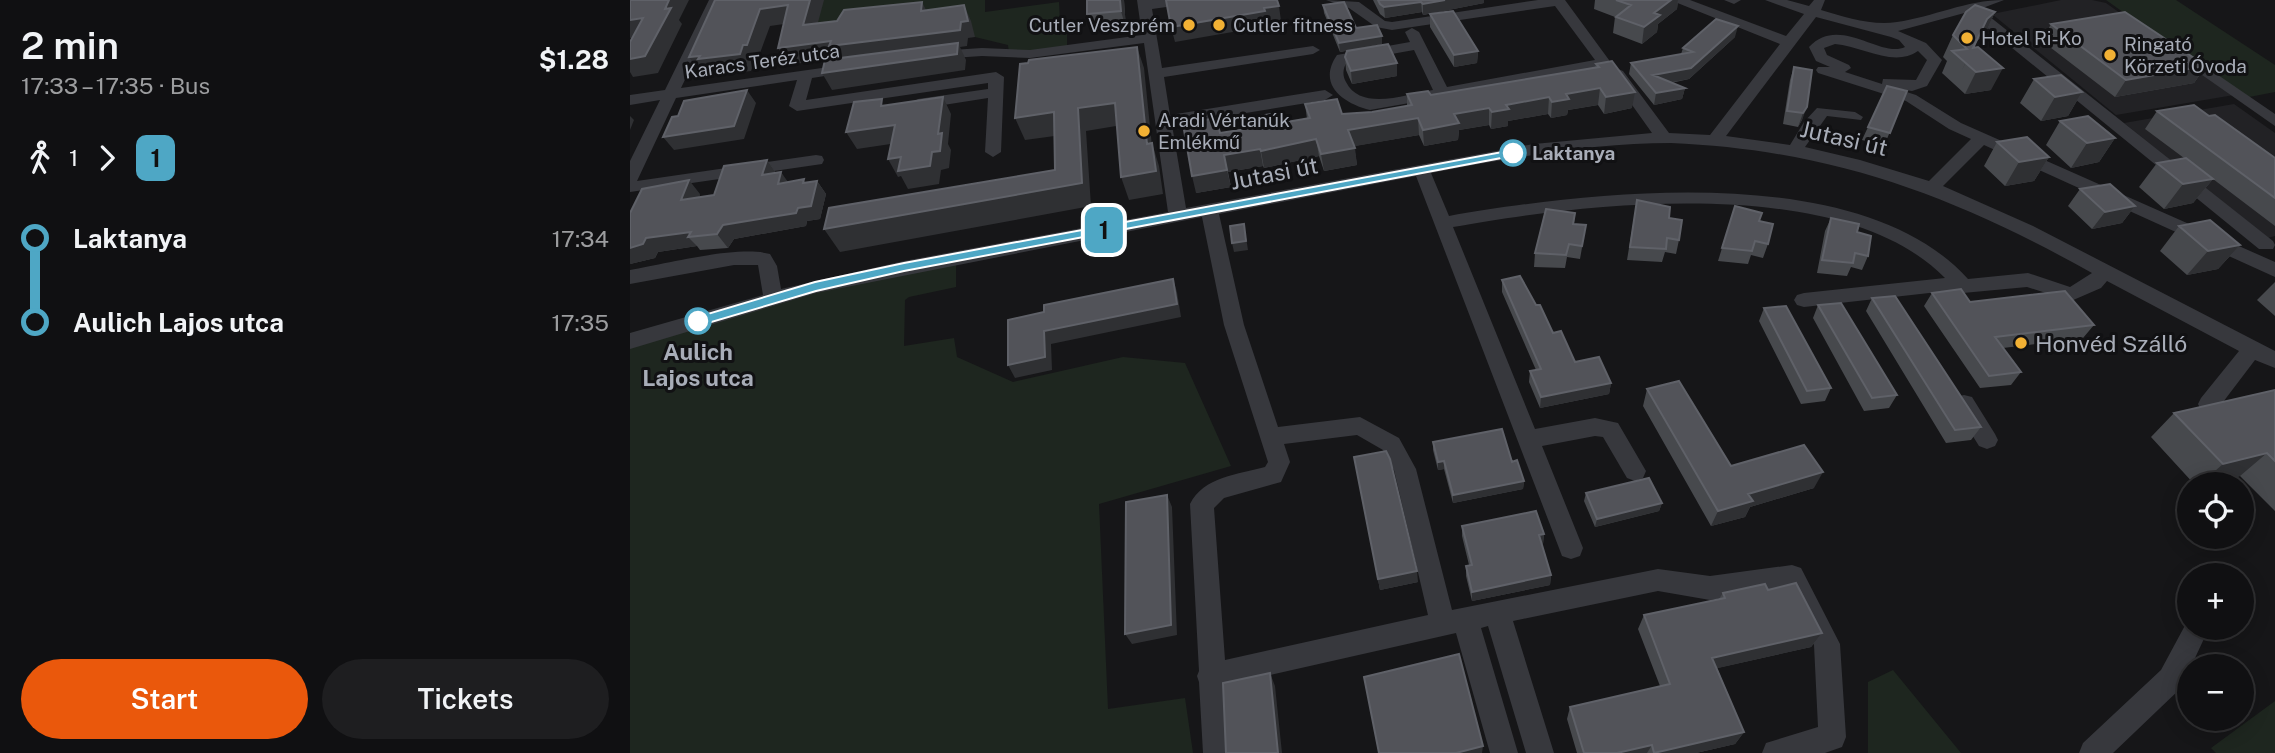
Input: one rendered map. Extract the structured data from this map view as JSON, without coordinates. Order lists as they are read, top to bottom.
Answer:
{
  "streets": {
    "street": ["Karacs Teréz utca", "Jutasi út"]
  },
  "places": [
    "Cutler Veszprém",
    "Cutler fitness",
    "Hotel Ri-Ko",
    "Ringató Körzeti Óvoda",
    "Aradi Vértanúk Emlékmű",
    "Laktanya",
    "Aulich Lajos utca",
    "Honvéd Szálló"
  ],
  "lines": ["bus line 1"],
  "page": {
    "heading": ["2 min", "17:33 – 17:35 · Bus", "$1.28"],
    "on_map": "1",
    "legs": ["1", "1"],
    "list": [
      {
        "name": "Laktanya",
        "value": "17:34"
      },
      {
        "name": "Aulich Lajos utca",
        "value": "17:35"
      }
    ],
    "map_buttons": ["+", "−"],
    "buttons": ["Start", "Tickets"]
  }
}
